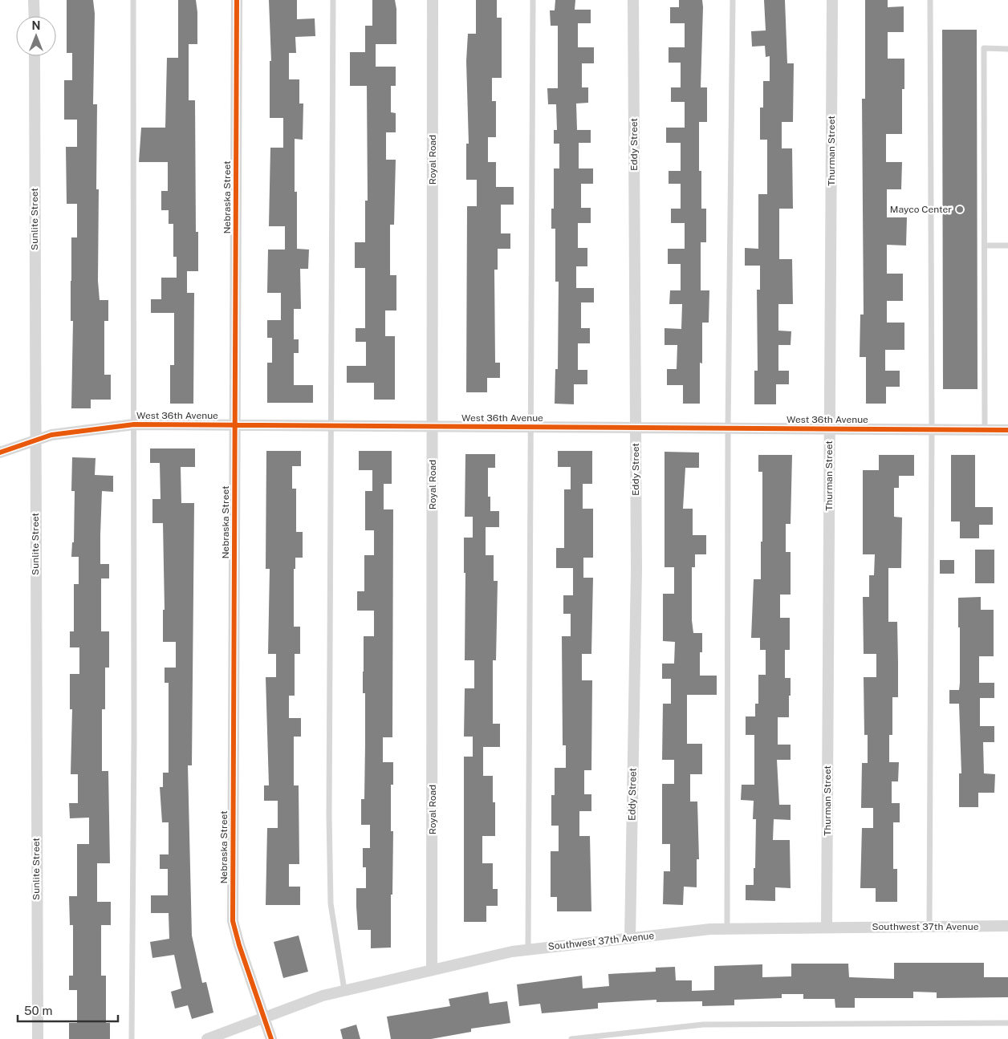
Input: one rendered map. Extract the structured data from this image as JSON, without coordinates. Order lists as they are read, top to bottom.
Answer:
{
  "streets": {
    "street": [
      "Eddy Street",
      "Thurman Street",
      "Royal Road",
      "Nebraska Street",
      "Sunlite Street",
      "West 36th Avenue",
      "Southwest 37th Avenue"
    ]
  },
  "crossings": [
    ["Eddy Street", "West 36th Avenue"],
    ["Eddy Street", "Southwest 37th Avenue"],
    ["Thurman Street", "West 36th Avenue"],
    ["Thurman Street", "Southwest 37th Avenue"],
    ["Royal Road", "West 36th Avenue"],
    ["Royal Road", "Southwest 37th Avenue"],
    ["Nebraska Street", "West 36th Avenue"],
    ["Nebraska Street", "Southwest 37th Avenue"],
    ["Sunlite Street", "West 36th Avenue"]
  ],
  "places": ["Mayco Center"],
  "scale_bar": "50 m",
  "north": "top"
}
